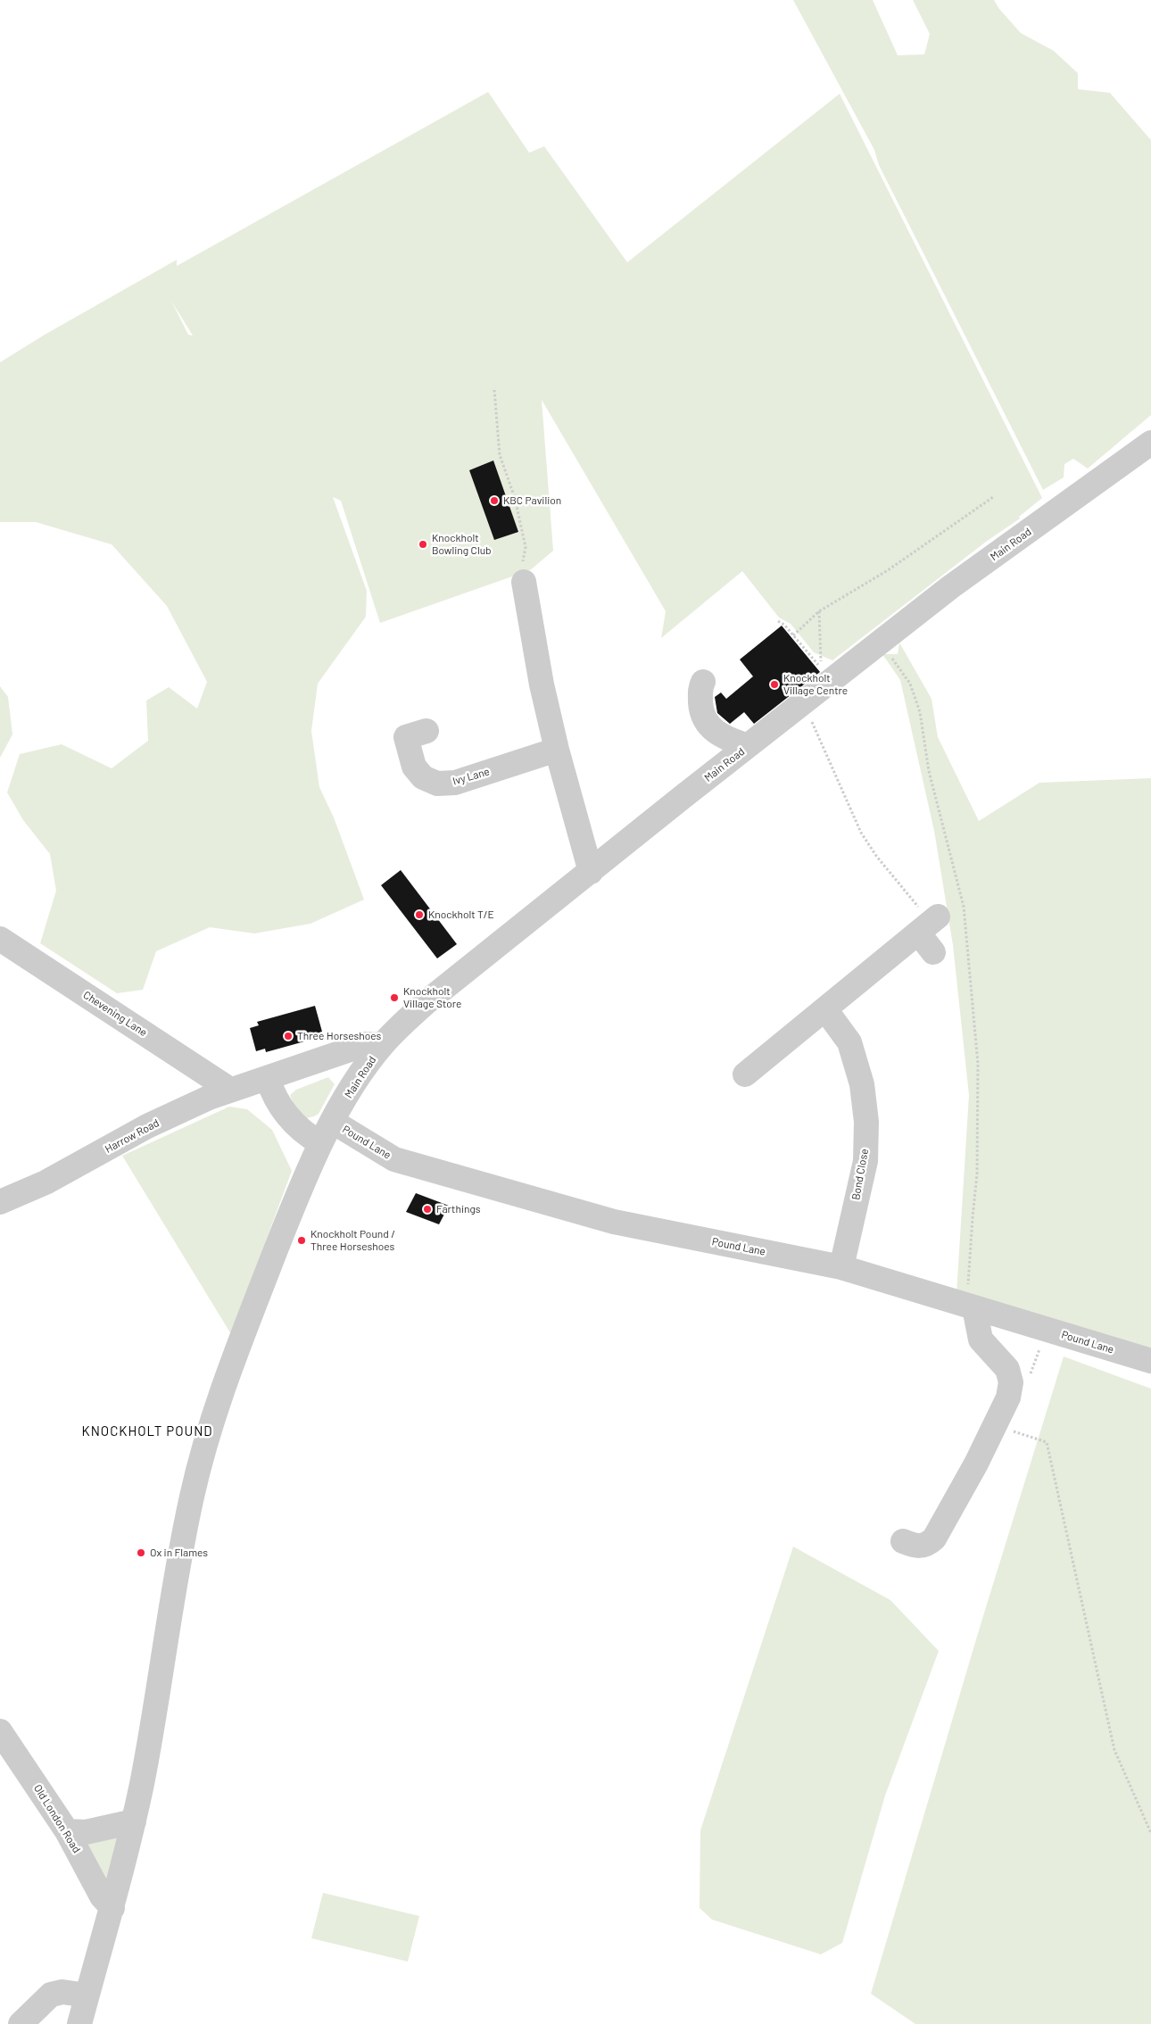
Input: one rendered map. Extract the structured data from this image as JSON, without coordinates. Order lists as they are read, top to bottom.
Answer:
{
  "streets": {
    "street": [
      "Main Road",
      "Ivy Lane",
      "Chevening Lane",
      "Harrow Road",
      "Pound Lane",
      "Bond Close",
      "Old London Road"
    ]
  },
  "crossings": [
    ["Main Road", "Harrow Road"],
    ["Main Road", "Pound Lane"],
    ["Main Road", "Old London Road"],
    ["Chevening Lane", "Harrow Road"],
    ["Pound Lane", "Bond Close"]
  ],
  "districts": ["KNOCKHOLT POUND"],
  "places": [
    "KBC Pavilion",
    "Knockholt Bowling Club",
    "Knockholt Village Centre",
    "Knockholt T/E",
    "Knockholt Village Store",
    "Three Horseshoes",
    "Farthings",
    "Knockholt Pound / Three Horseshoes",
    "Ox in Flames"
  ]
}
